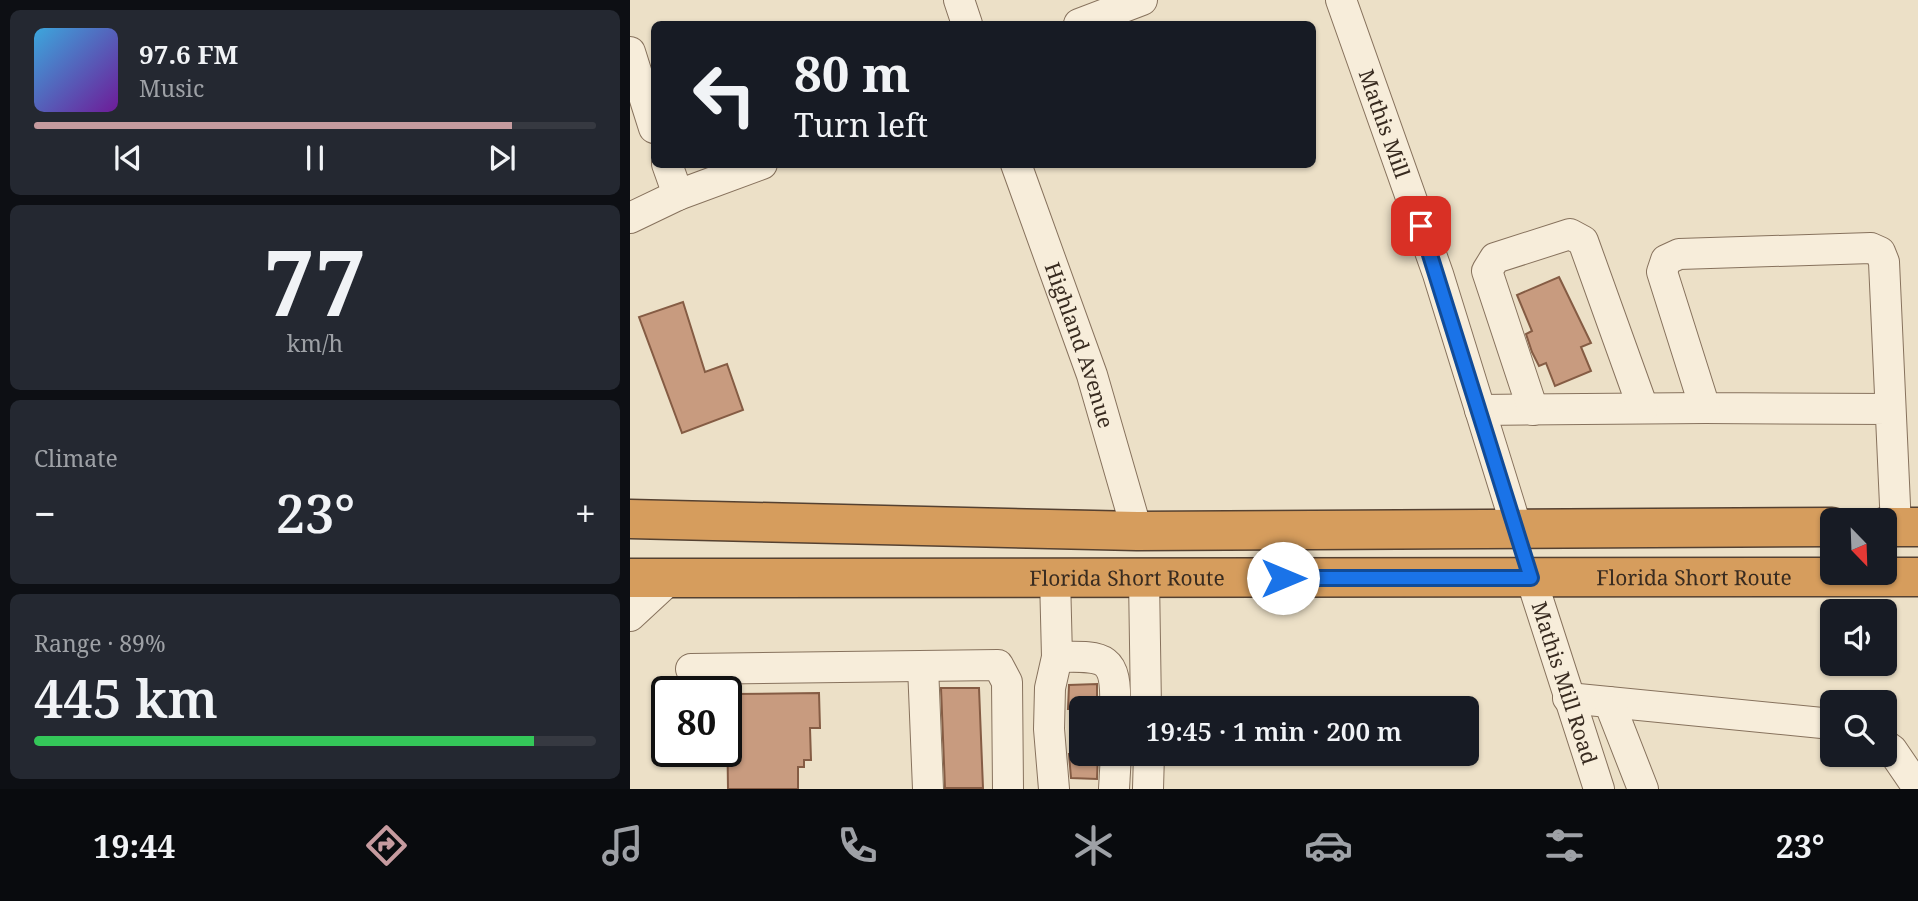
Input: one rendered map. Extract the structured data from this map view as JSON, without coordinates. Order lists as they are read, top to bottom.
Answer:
{
  "streets": {
    "highway": ["Florida Short Route"],
    "street": ["Mathis Mill", "Highland Avenue", "Mathis Mill Road"]
  },
  "crossings": [
    ["Florida Short Route", "Mathis Mill Road"]
  ],
  "north": "bottom right",
  "page": {
    "turn": ["80 m", "Turn left"],
    "song": ["97.6 FM", "Music"],
    "tile": [
      ["77", "km/h"],
      "Climate",
      ["Range · 89%", "445 km"]
    ],
    "heat": ["−", "23°", "+"],
    "limit": "80",
    "trip": "19:45 · 1 min · 200 m",
    "tabs": ["19:44", "23°"]
  }
}
